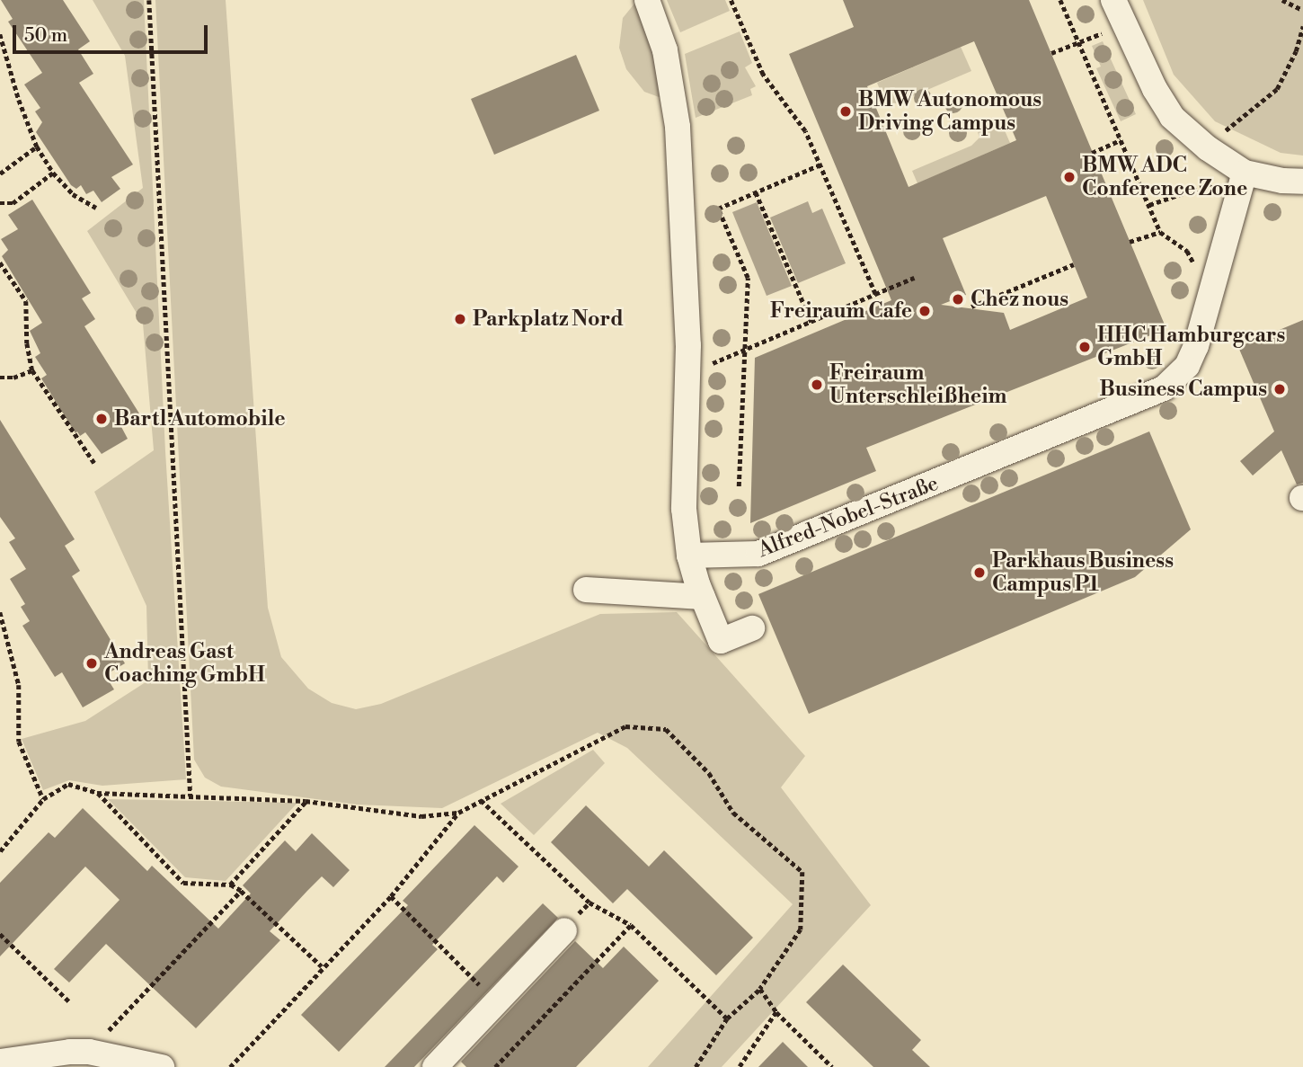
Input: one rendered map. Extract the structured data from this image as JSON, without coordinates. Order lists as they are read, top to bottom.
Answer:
{
  "streets": {
    "street": ["Alfred-Nobel-Straße"]
  },
  "places": [
    "BMW Autonomous Driving Campus",
    "BMW ADC Conference Zone",
    "Chez nous",
    "Freiraum Cafe",
    "Parkplatz Nord",
    "HHC Hamburgcars GmbH",
    "Freiraum Unterschleißheim",
    "Business Campus",
    "Bartl Automobile",
    "Parkhaus Business Campus P1",
    "Andreas Gast Coaching GmbH"
  ],
  "scale_bar": "50 m"
}
